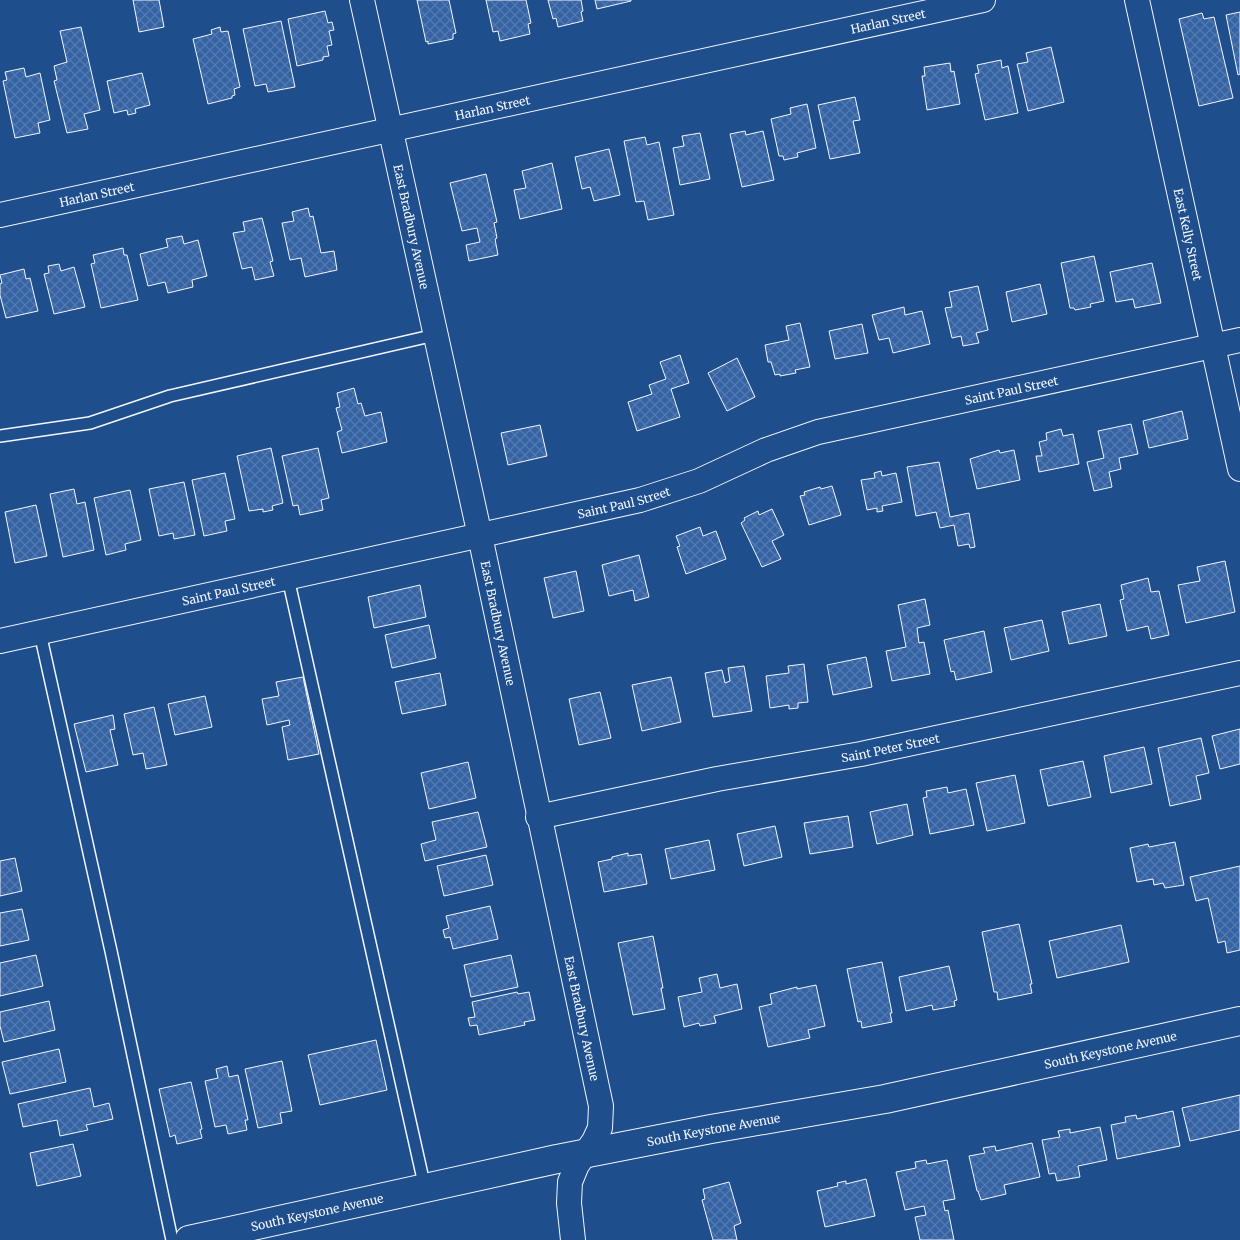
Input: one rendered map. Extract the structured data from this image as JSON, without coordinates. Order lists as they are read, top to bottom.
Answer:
{
  "streets": {
    "main road": ["South Keystone Avenue"],
    "street": [
      "Harlan Street",
      "East Bradbury Avenue",
      "East Kelly Street",
      "Saint Paul Street",
      "Saint Peter Street"
    ]
  },
  "crossings": [
    ["Harlan Street", "East Bradbury Avenue"],
    ["East Bradbury Avenue", "Saint Paul Street"],
    ["East Bradbury Avenue", "Saint Peter Street"],
    ["East Bradbury Avenue", "South Keystone Avenue"],
    ["East Kelly Street", "Saint Paul Street"]
  ]
}
